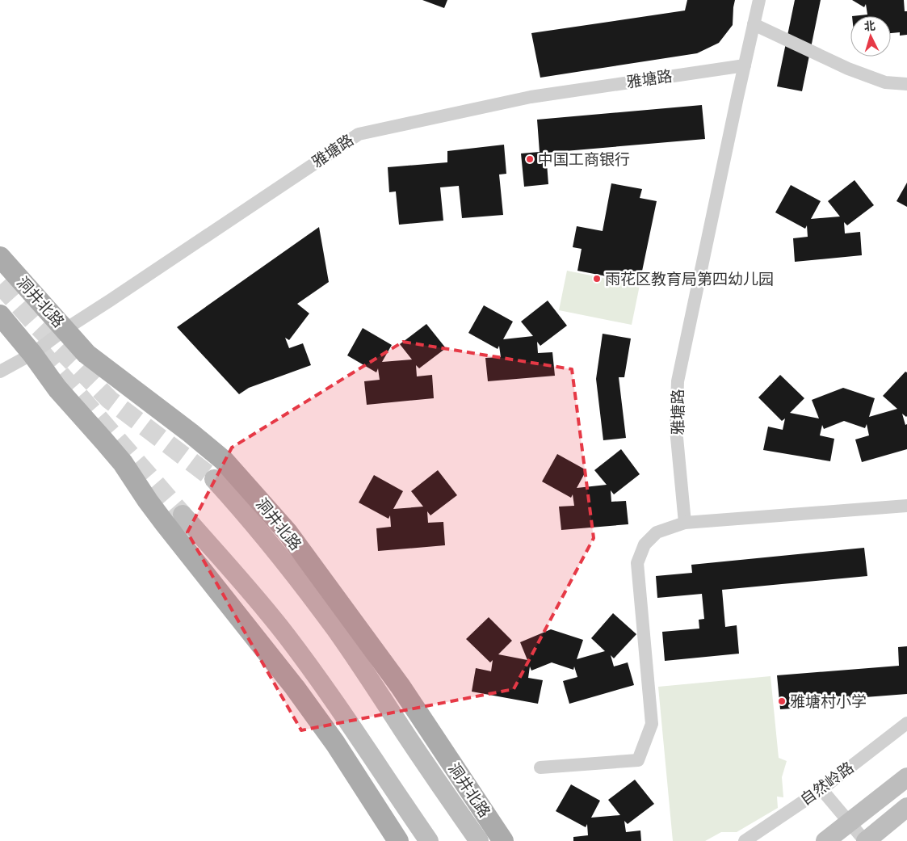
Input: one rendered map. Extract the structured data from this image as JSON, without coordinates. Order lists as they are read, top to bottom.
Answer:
{
  "streets": {
    "main road": ["洞井北路"],
    "street": ["雅塘路", "自然岭路"]
  },
  "crossings": [
    ["雅塘路", "洞井北路"]
  ],
  "places": ["中国工商银行", "雨花区教育局第四幼儿园", "雅塘村小学"],
  "north": "top"
}
